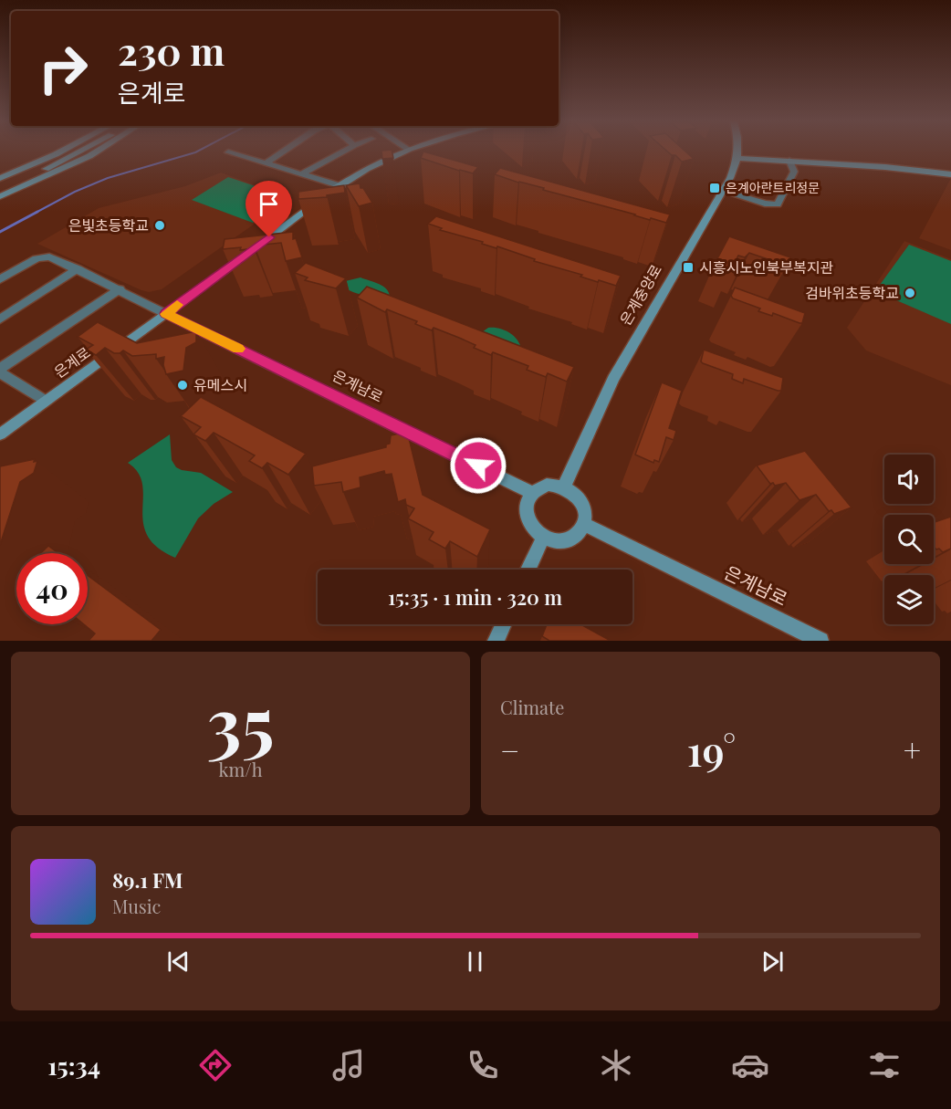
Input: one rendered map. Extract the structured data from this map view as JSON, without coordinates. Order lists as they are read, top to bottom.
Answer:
{
  "streets": {
    "street": ["은계중앙로", "은계로", "은계남로"]
  },
  "crossings": [
    ["은계중앙로", "은계남로"],
    ["은계로", "은계남로"]
  ],
  "places": {
    "transit": ["은계아란트리정문", "시흥시노인북부복지관"],
    "other": ["은빛초등학교", "검바위초등학교", "유메스시"]
  },
  "page": {
    "turn": ["230 m", "은계로"],
    "limit": "40",
    "trip": "15:35 · 1 min · 320 m",
    "tile": [
      ["35", "km/h"],
      "Climate"
    ],
    "heat": ["−", "19°", "+"],
    "song": ["89.1 FM", "Music"],
    "tabs": "15:34"
  }
}
